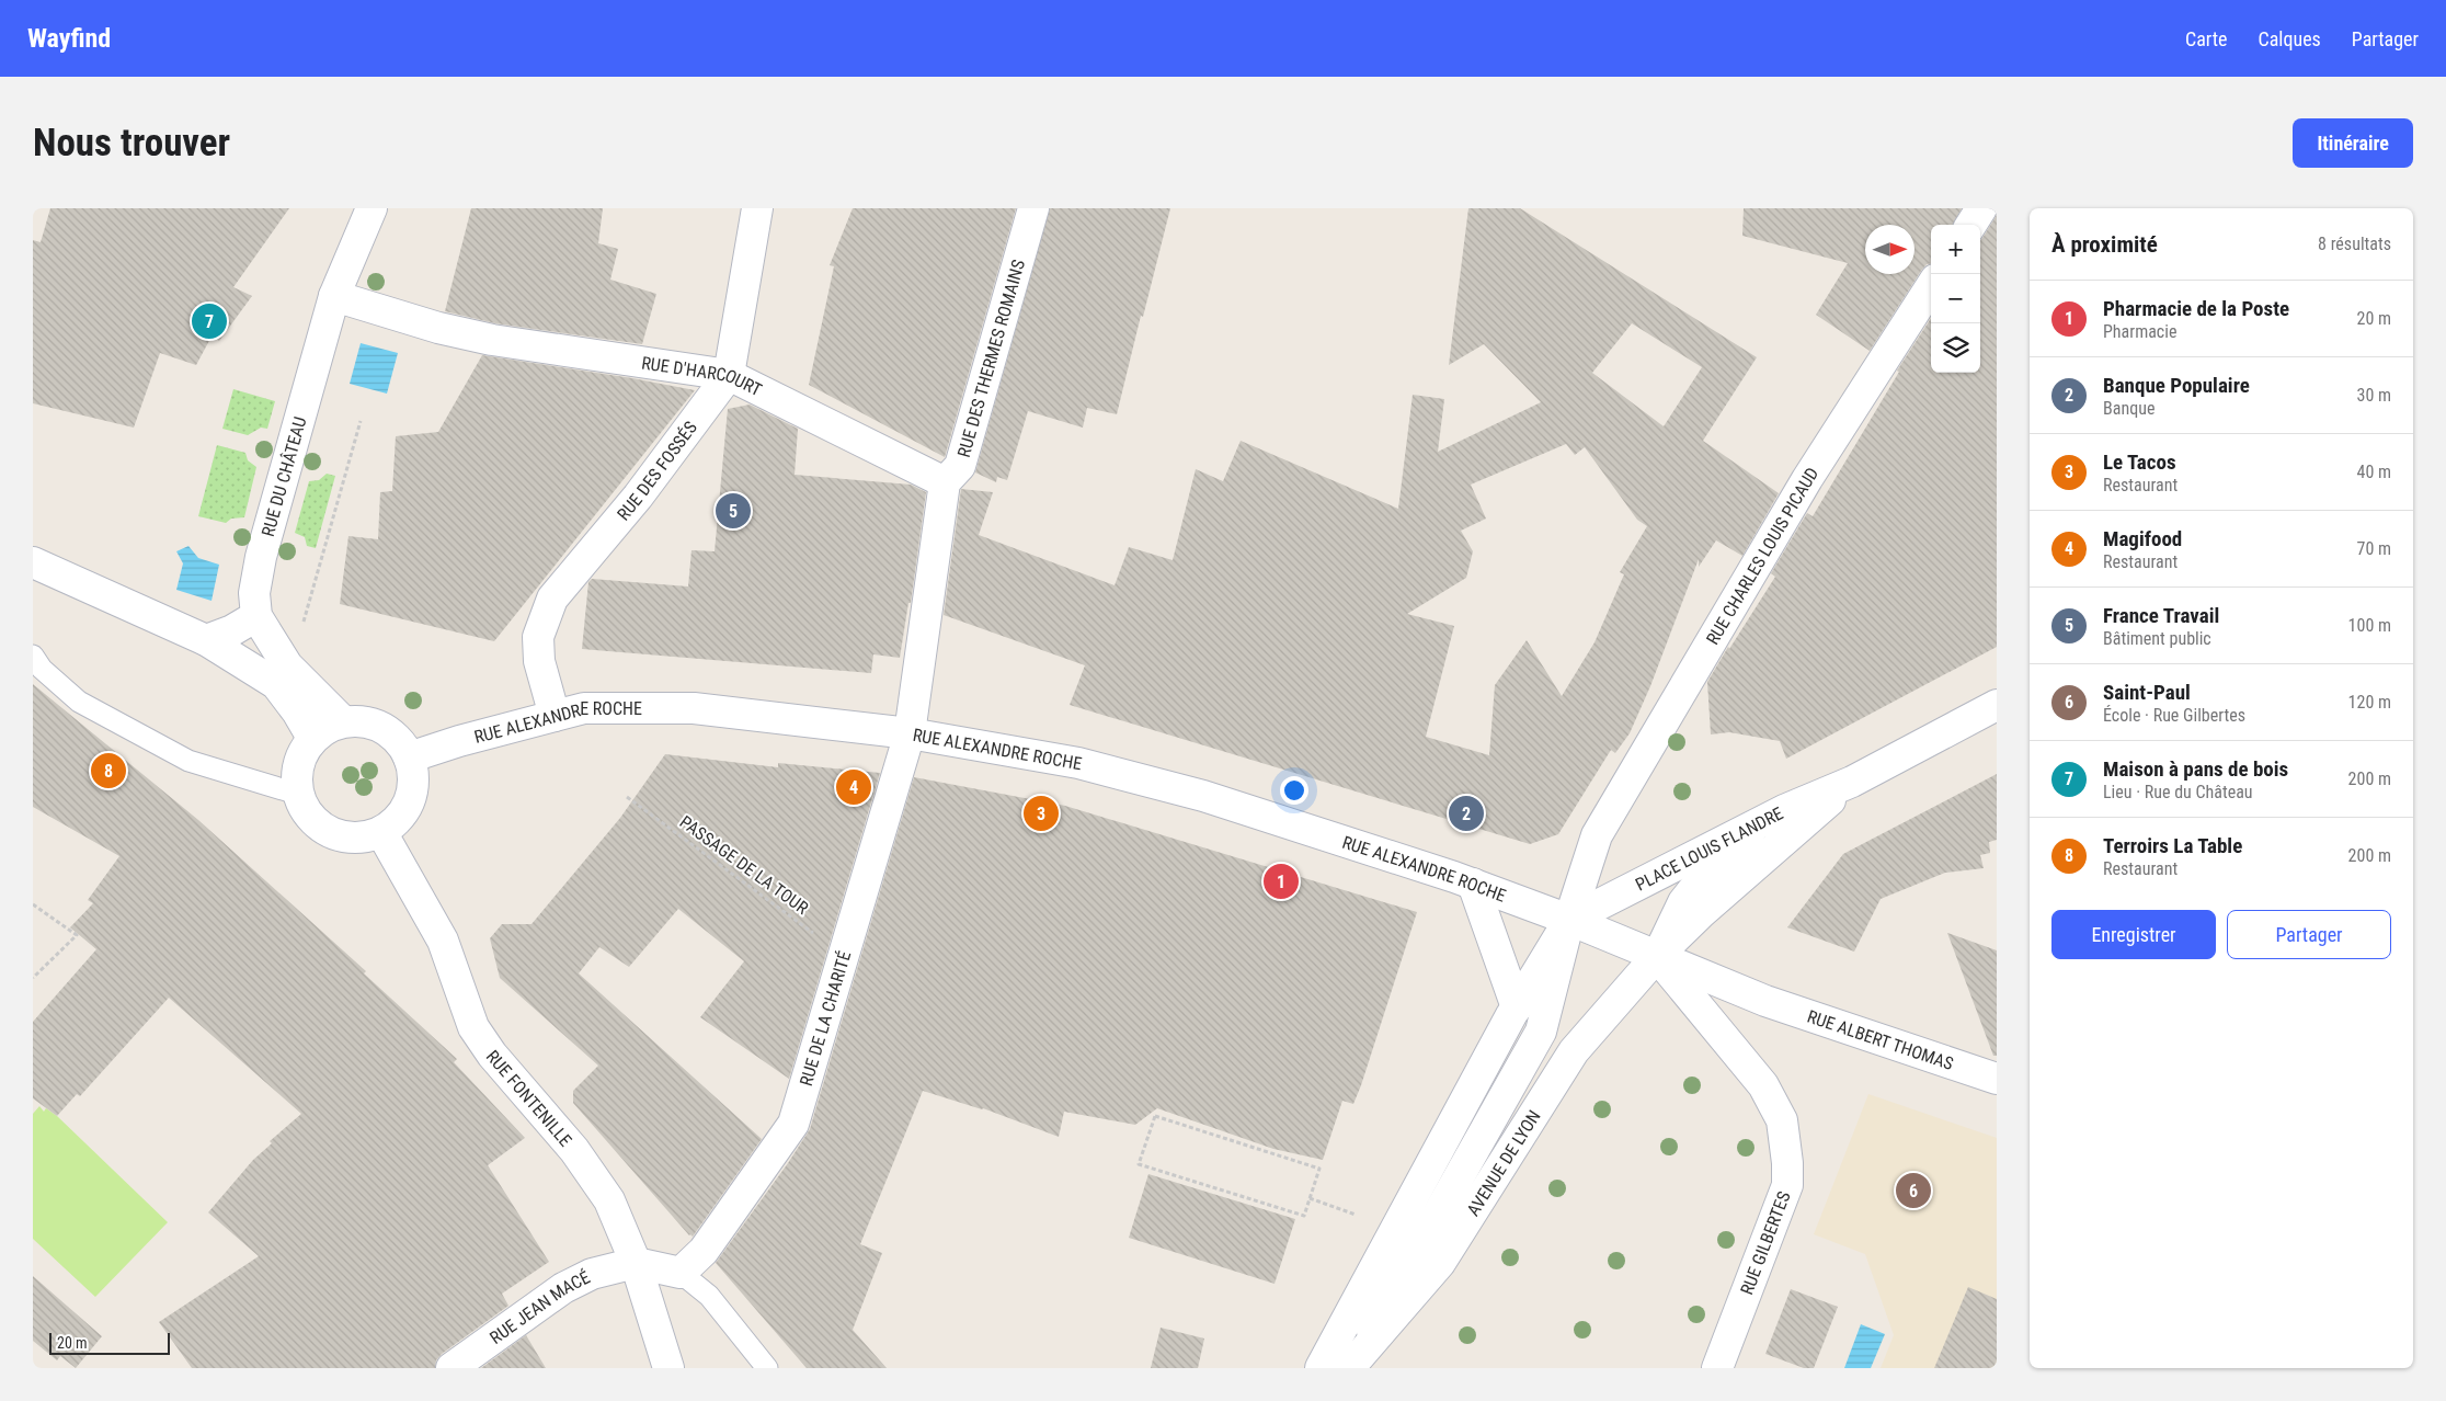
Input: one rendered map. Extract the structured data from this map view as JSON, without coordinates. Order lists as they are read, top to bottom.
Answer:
{
  "streets": {
    "street": [
      "RUE DES THERMES ROMAINS",
      "RUE D'HARCOURT",
      "RUE DES FOSSÉS",
      "RUE DU CHÂTEAU",
      "RUE CHARLES LOUIS PICAUD",
      "RUE ALEXANDRE ROCHE",
      "PLACE LOUIS FLANDRE",
      "RUE DE LA CHARITÉ",
      "RUE ALBERT THOMAS",
      "RUE FONTENILLE",
      "AVENUE DE LYON",
      "RUE GILBERTES",
      "RUE JEAN MACÉ"
    ],
    "path": ["PASSAGE DE LA TOUR"]
  },
  "crossings": [
    ["RUE DES THERMES ROMAINS", "RUE D'HARCOURT"],
    ["RUE D'HARCOURT", "RUE DES FOSSÉS"],
    ["RUE D'HARCOURT", "RUE DU CHÂTEAU"],
    ["RUE DES FOSSÉS", "RUE ALEXANDRE ROCHE"],
    ["RUE DU CHÂTEAU", "RUE ALEXANDRE ROCHE"],
    ["RUE DU CHÂTEAU", "RUE FONTENILLE"],
    ["RUE CHARLES LOUIS PICAUD", "RUE ALEXANDRE ROCHE"],
    ["RUE CHARLES LOUIS PICAUD", "PLACE LOUIS FLANDRE"],
    ["RUE ALEXANDRE ROCHE", "PLACE LOUIS FLANDRE"],
    ["RUE ALEXANDRE ROCHE", "RUE DE LA CHARITÉ"],
    ["RUE ALEXANDRE ROCHE", "RUE FONTENILLE"],
    ["PASSAGE DE LA TOUR", "RUE DE LA CHARITÉ"],
    ["RUE ALBERT THOMAS", "AVENUE DE LYON"],
    ["RUE ALBERT THOMAS", "RUE GILBERTES"],
    ["RUE FONTENILLE", "RUE JEAN MACÉ"],
    ["AVENUE DE LYON", "RUE GILBERTES"]
  ],
  "scale_bar": "20 m",
  "north": "right",
  "page": {
    "header": "Wayfind",
    "nav": ["Carte", "Calques", "Partager"],
    "buttons": [
      "Itinéraire",
      ["Enregistrer", "Partager"]
    ],
    "title": "Nous trouver",
    "heading": ["À proximité", "8 résultats"],
    "map_buttons": ["+", "−"],
    "list": [
      {
        "mark": "1",
        "name": "Pharmacie de la Poste",
        "note": "Pharmacie",
        "value": "20 m"
      },
      {
        "mark": "2",
        "name": "Banque Populaire",
        "note": "Banque",
        "value": "30 m"
      },
      {
        "mark": "3",
        "name": "Le Tacos",
        "note": "Restaurant",
        "value": "40 m"
      },
      {
        "mark": "4",
        "name": "Magifood",
        "note": "Restaurant",
        "value": "70 m"
      },
      {
        "mark": "5",
        "name": "France Travail",
        "note": "Bâtiment public",
        "value": "100 m"
      },
      {
        "mark": "6",
        "name": "Saint-Paul",
        "note": "École · Rue Gilbertes",
        "value": "120 m"
      },
      {
        "mark": "7",
        "name": "Maison à pans de bois",
        "note": "Lieu · Rue du Château",
        "value": "200 m"
      },
      {
        "mark": "8",
        "name": "Terroirs La Table",
        "note": "Restaurant",
        "value": "200 m"
      }
    ],
    "pins": [
      "7",
      "5",
      "8",
      "4",
      "2",
      "3",
      "1",
      "6"
    ],
    "scale": "20 m"
  }
}
